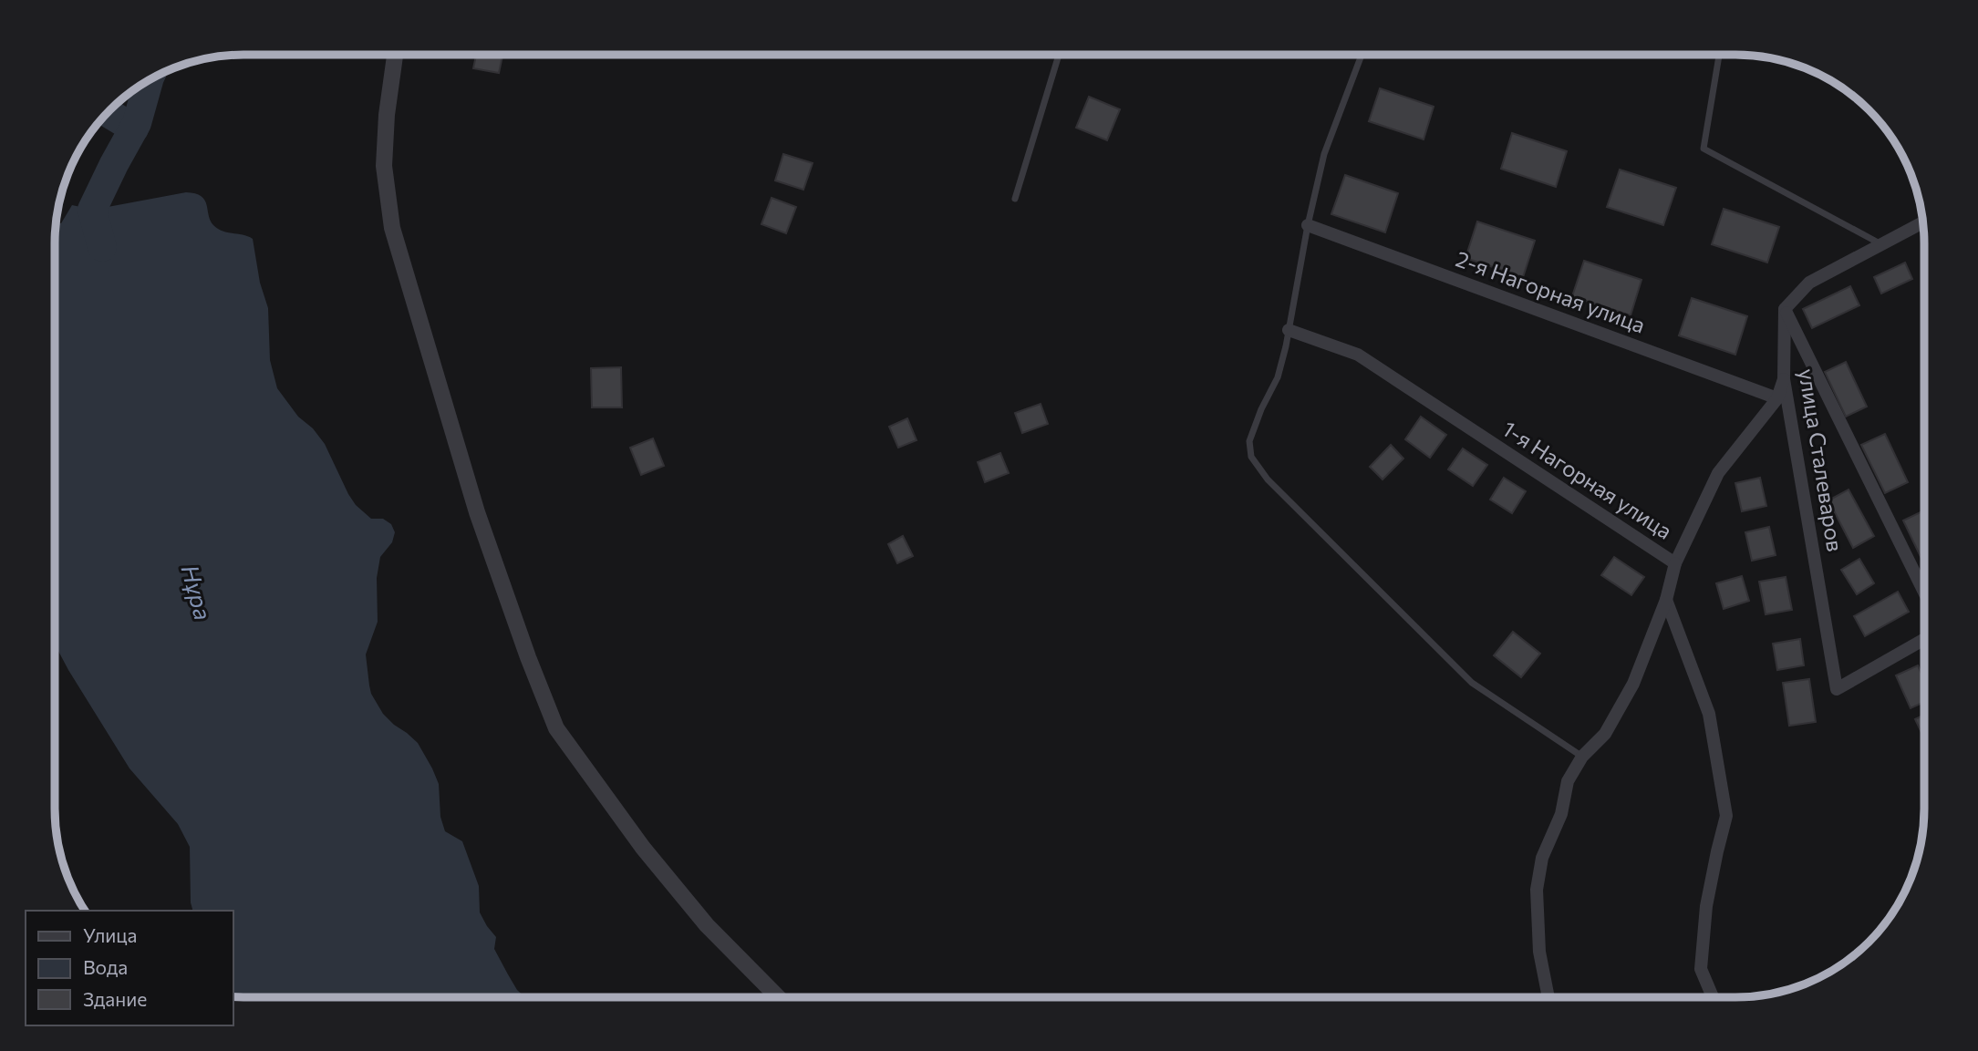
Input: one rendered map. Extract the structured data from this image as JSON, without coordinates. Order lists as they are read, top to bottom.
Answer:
{
  "streets": {
    "street": ["2-я Нагорная улица", "улица Сталеваров", "1-я Нагорная улица"]
  },
  "crossings": [
    ["2-я Нагорная улица", "1-я Нагорная улица"],
    ["улица Сталеваров", "1-я Нагорная улица"]
  ],
  "water": ["Нұра"],
  "legend": ["Улица", "Вода", "Здание"]
}
